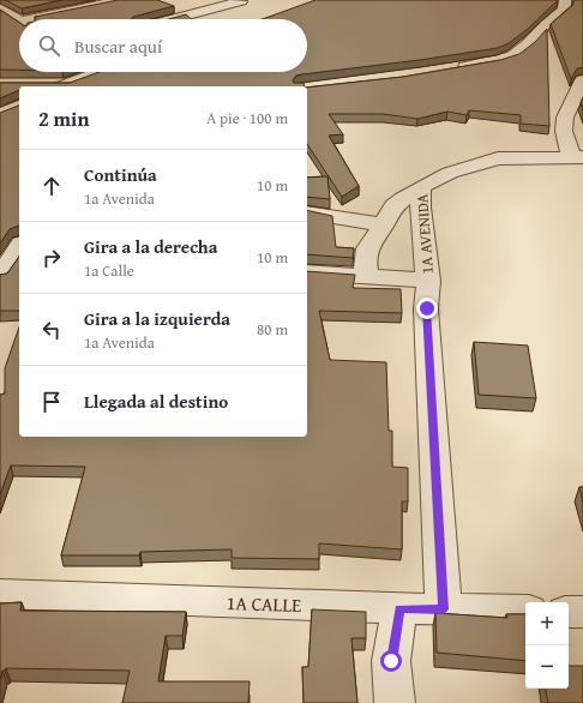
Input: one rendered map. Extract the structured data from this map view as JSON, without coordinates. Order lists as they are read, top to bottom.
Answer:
{
  "streets": {
    "street": ["1A AVENIDA", "1A CALLE"]
  },
  "crossings": [
    ["1A AVENIDA", "1A CALLE"]
  ],
  "page": {
    "search": "Buscar aquí",
    "heading": ["2 min", "A pie · 100 m"],
    "list": [
      ["Continúa", "1a Avenida", "10 m"],
      ["Gira a la derecha", "1a Calle", "10 m"],
      ["Gira a la izquierda", "1a Avenida", "80 m"],
      "Llegada al destino"
    ],
    "map_buttons": ["+", "−"]
  }
}
